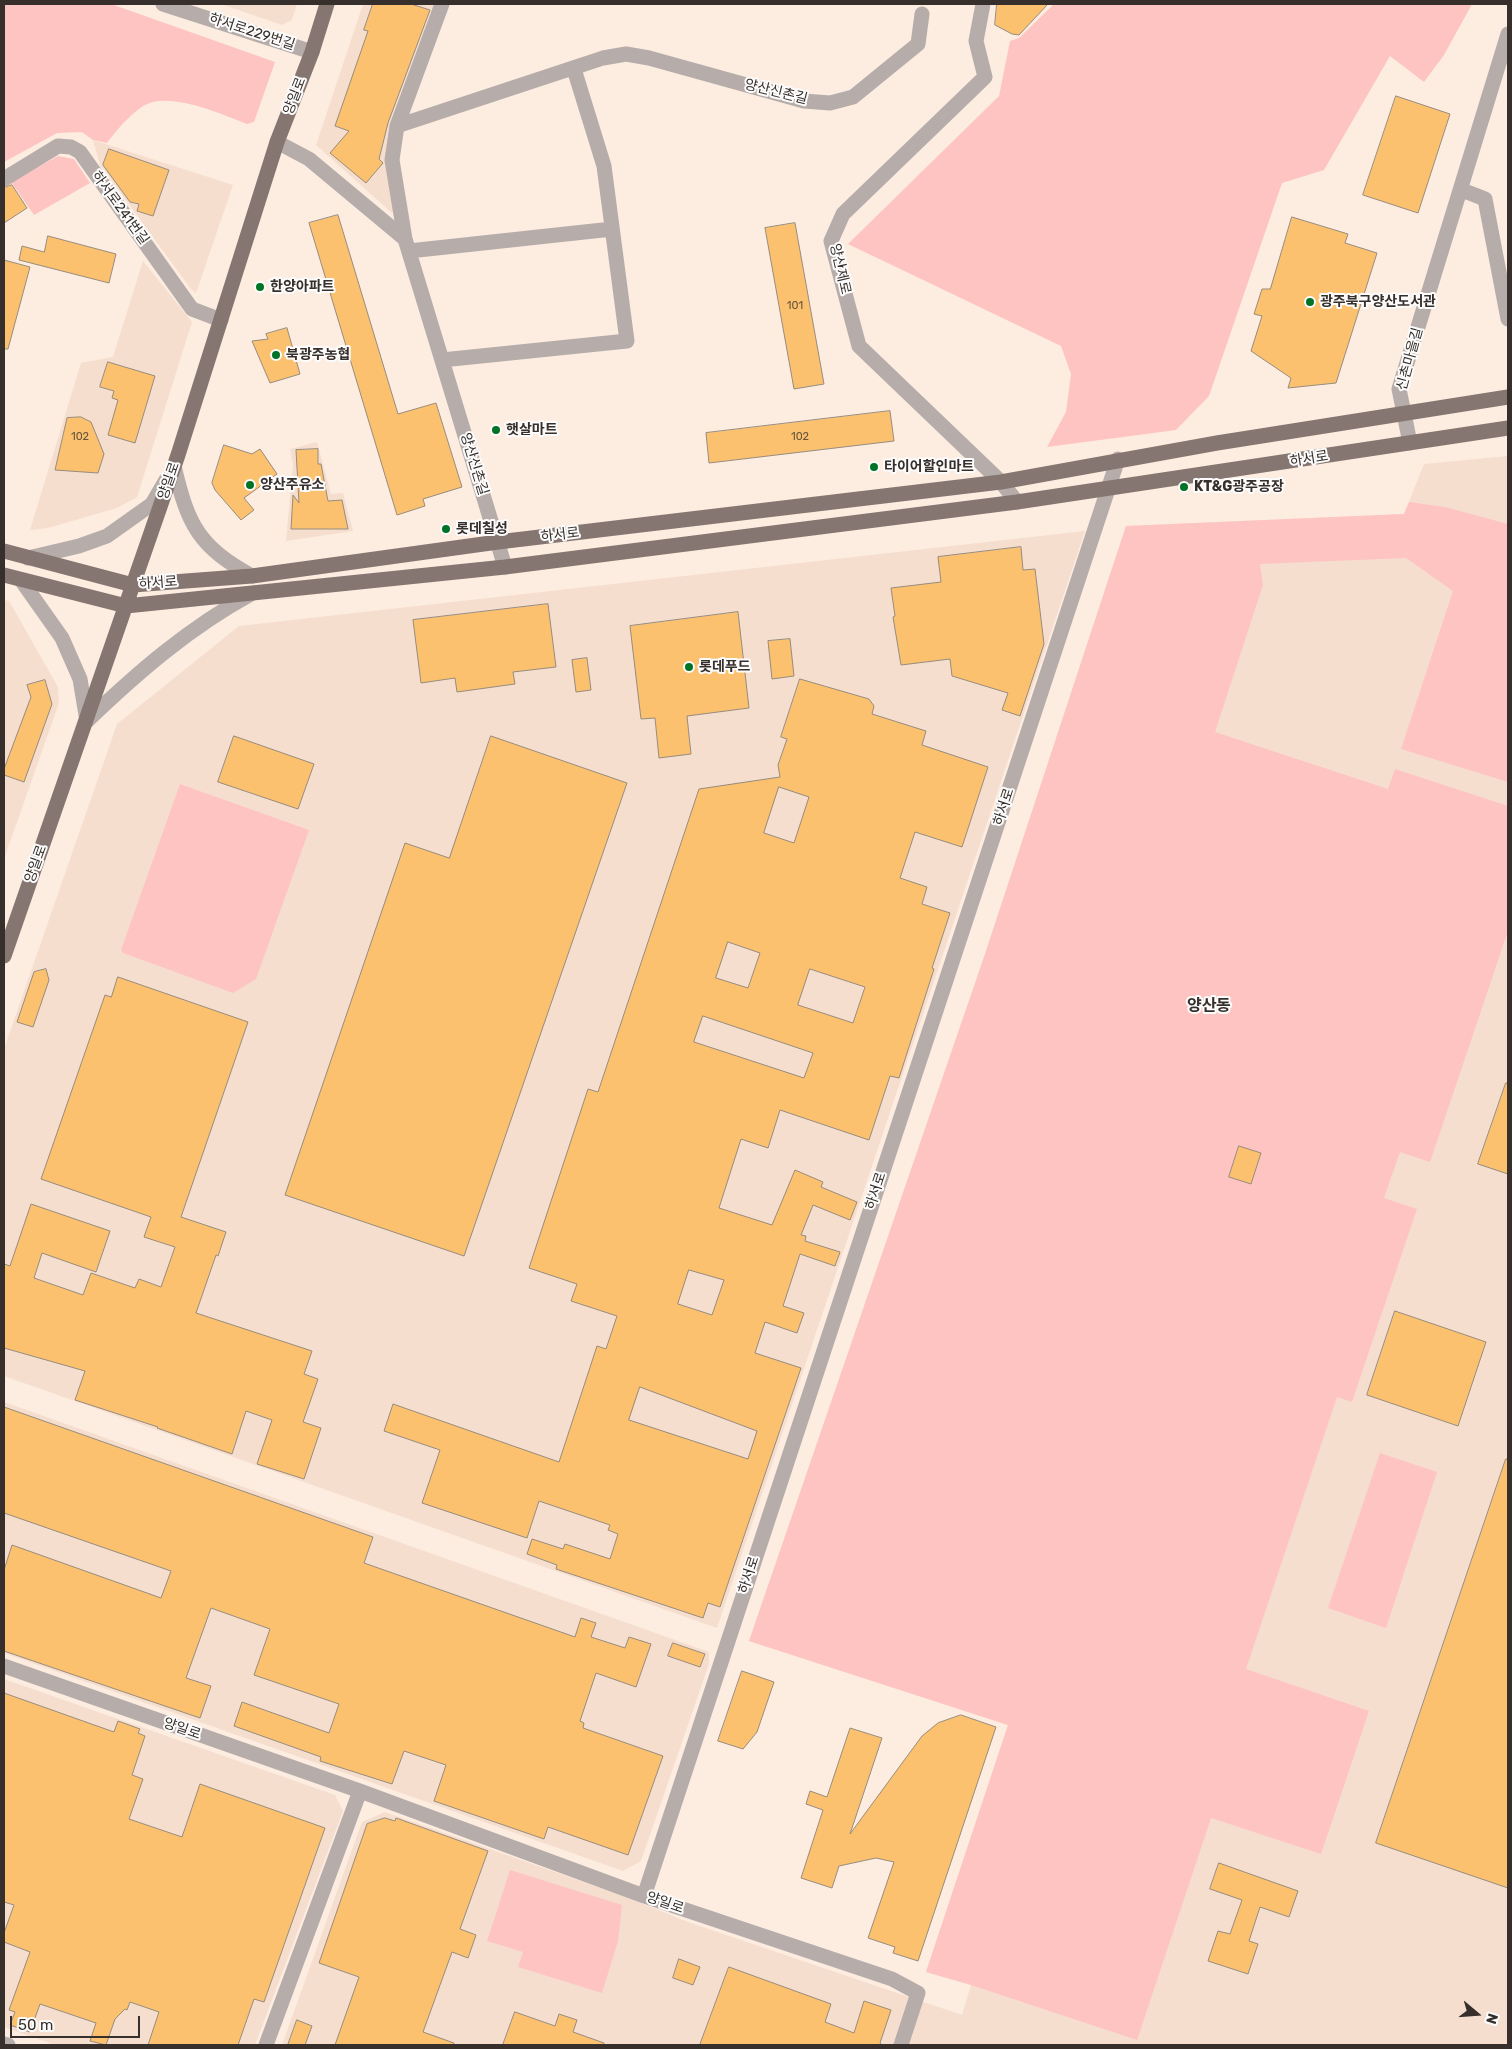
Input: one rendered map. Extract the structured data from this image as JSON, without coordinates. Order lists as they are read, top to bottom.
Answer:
{
  "streets": {
    "main road": ["양일로", "하서로"],
    "street": [
      "하서로229번길",
      "양산신촌길",
      "하서로241번길",
      "양산제로",
      "신촌마을길"
    ]
  },
  "crossings": [
    ["하서로229번길", "양일로"],
    ["양산신촌길", "하서로"],
    ["양일로", "하서로241번길"],
    ["양일로", "하서로"],
    ["양산제로", "하서로"],
    ["신촌마을길", "하서로"]
  ],
  "districts": ["양산동"],
  "places": [
    "한양아파트",
    "광주북구양산도서관",
    "북광주농협",
    "햇살마트",
    "타이어할인마트",
    "양산주유소",
    "KT&G광주공장",
    "롯데칠성",
    "롯데푸드"
  ],
  "house_numbers": ["101", "102", "102"],
  "scale_bar": "50 m",
  "north": "right"
}
